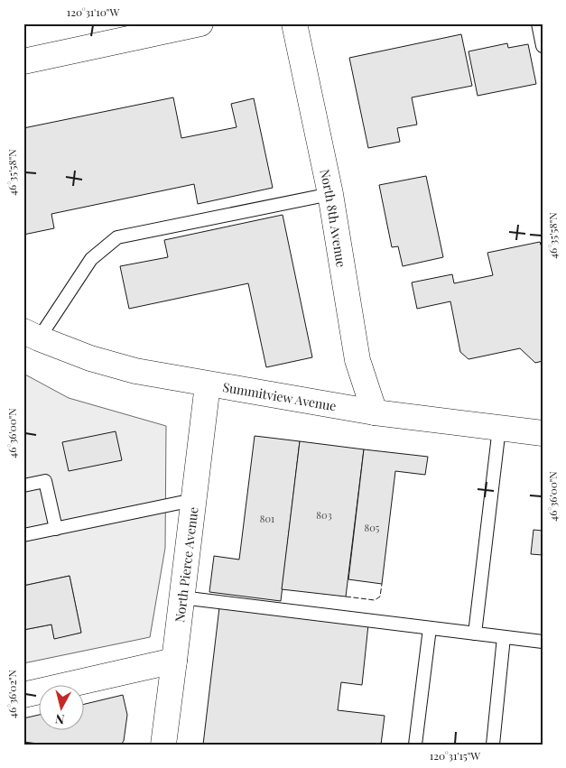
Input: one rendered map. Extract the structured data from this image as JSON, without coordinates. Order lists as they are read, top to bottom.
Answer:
{
  "streets": {
    "street": ["North 8th Avenue", "Summitview Avenue", "North Pierce Avenue"]
  },
  "crossings": [
    ["North 8th Avenue", "Summitview Avenue"],
    ["Summitview Avenue", "North Pierce Avenue"]
  ],
  "house_numbers": ["803", "801", "805"],
  "north": "bottom",
  "coordinates": [
    "120°31'10\"W",
    "46°35'58\"N",
    "46°36'00\"N",
    "46°36'02\"N",
    "120°31'15\"W"
  ]
}
